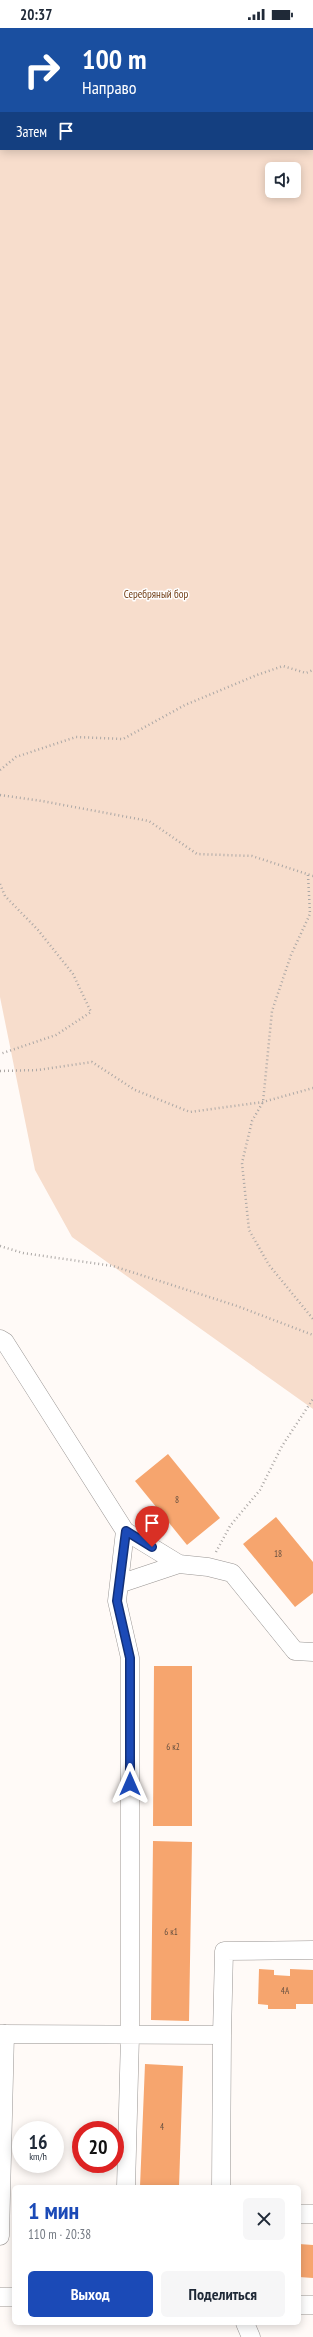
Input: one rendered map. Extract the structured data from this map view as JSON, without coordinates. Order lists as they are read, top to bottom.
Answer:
{
  "parks": ["Серебряный бор"],
  "house_numbers": [
    "8",
    "18",
    "6 к2",
    "6 к1",
    "4А",
    "4"
  ],
  "page": {
    "status": "20:37",
    "turn": ["100 m", "Направо"],
    "then": "Затем",
    "speed": "16 km/h",
    "limit": "20",
    "heading": ["1 мин", "110 m · 20:38"],
    "buttons": ["Выход", "Поделиться"]
  }
}
